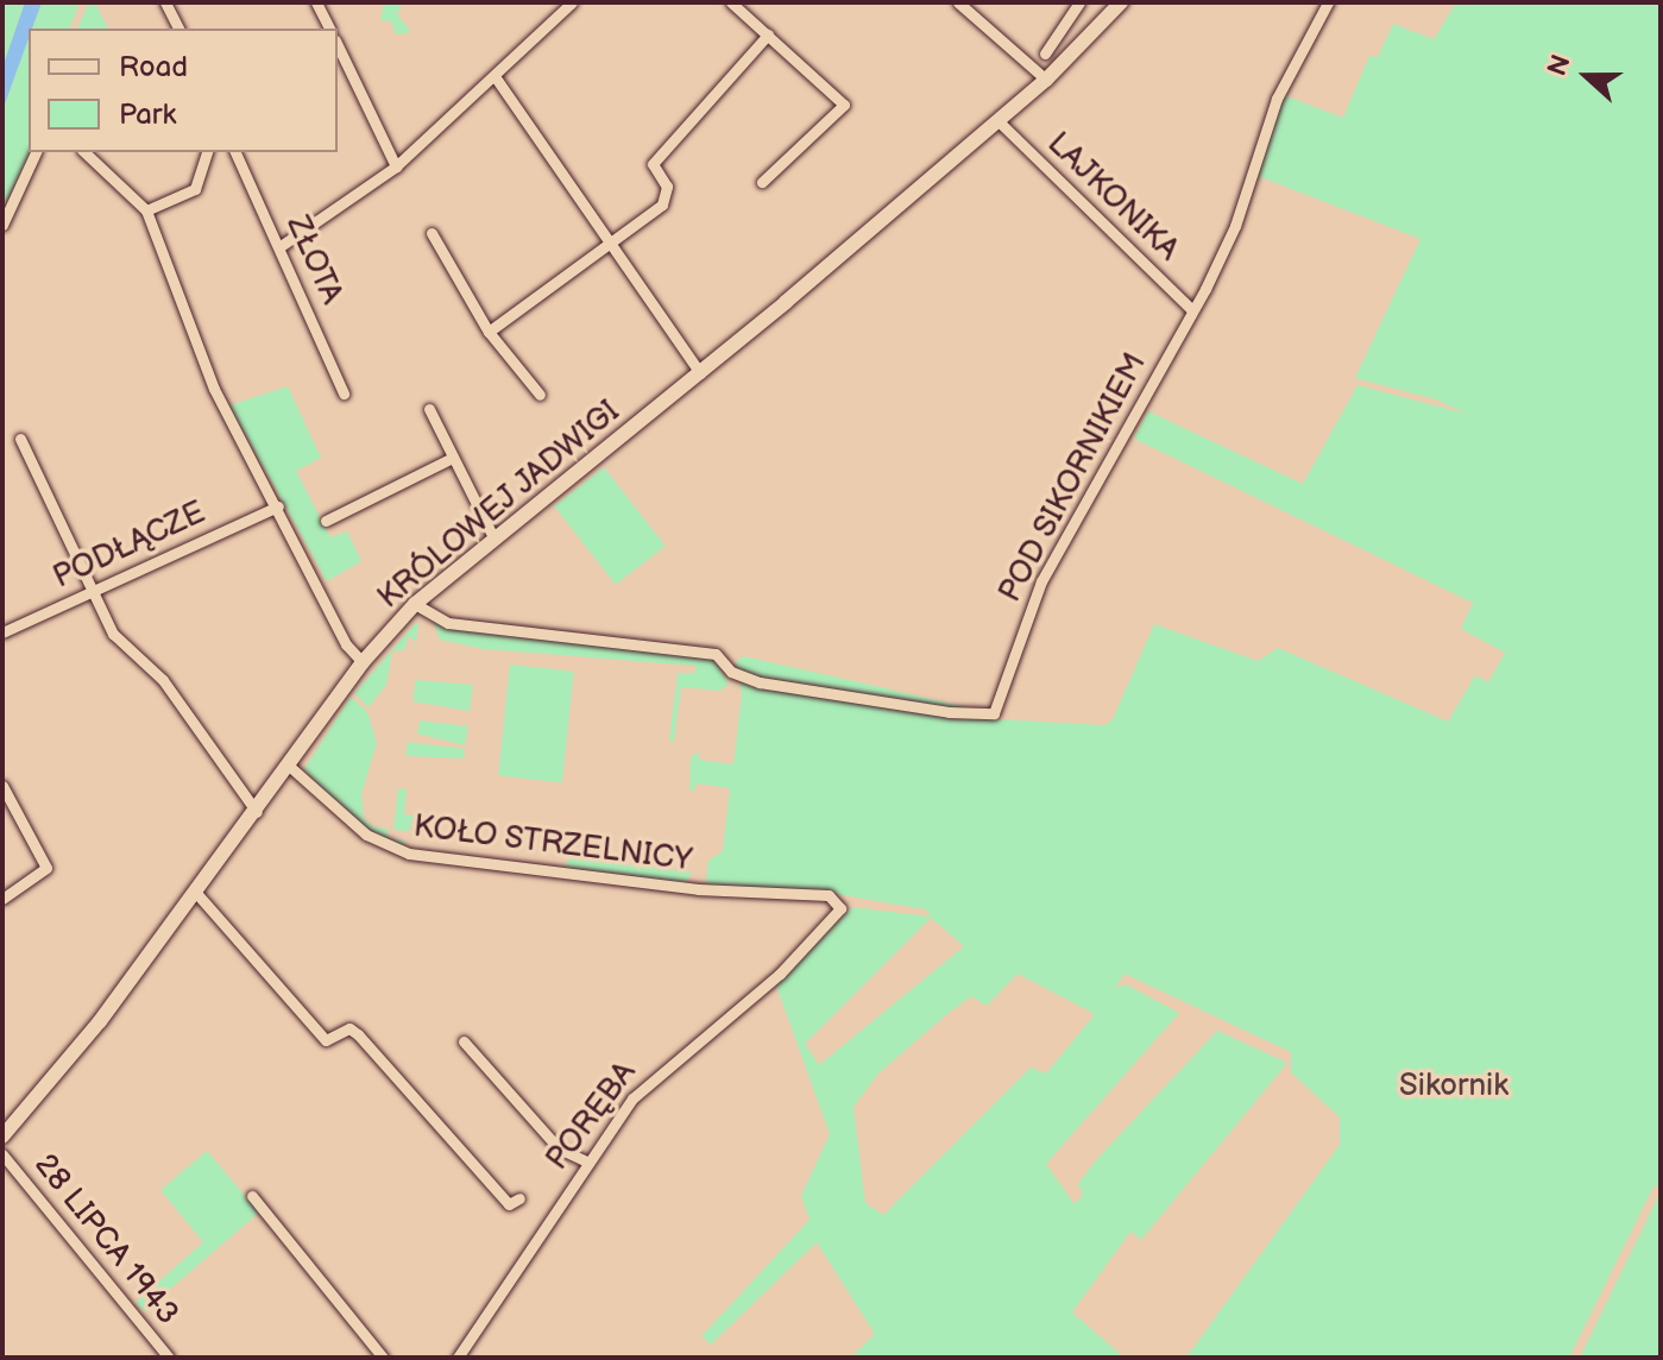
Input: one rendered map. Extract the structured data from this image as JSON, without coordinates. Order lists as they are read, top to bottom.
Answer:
{
  "streets": {
    "street": [
      "LAJKONIKA",
      "ZŁOTA",
      "POD SIKORNIKIEM",
      "KRÓLOWEJ JADWIGI",
      "PODŁĄCZE",
      "KOŁO STRZELNICY",
      "PORĘBA",
      "28 LIPCA 1943"
    ]
  },
  "crossings": [
    ["LAJKONIKA", "POD SIKORNIKIEM"],
    ["LAJKONIKA", "KRÓLOWEJ JADWIGI"],
    ["POD SIKORNIKIEM", "KRÓLOWEJ JADWIGI"],
    ["KRÓLOWEJ JADWIGI", "KOŁO STRZELNICY"],
    ["KOŁO STRZELNICY", "PORĘBA"]
  ],
  "parks": ["Sikornik"],
  "legend": ["Road", "Park"],
  "north": "left"
}
